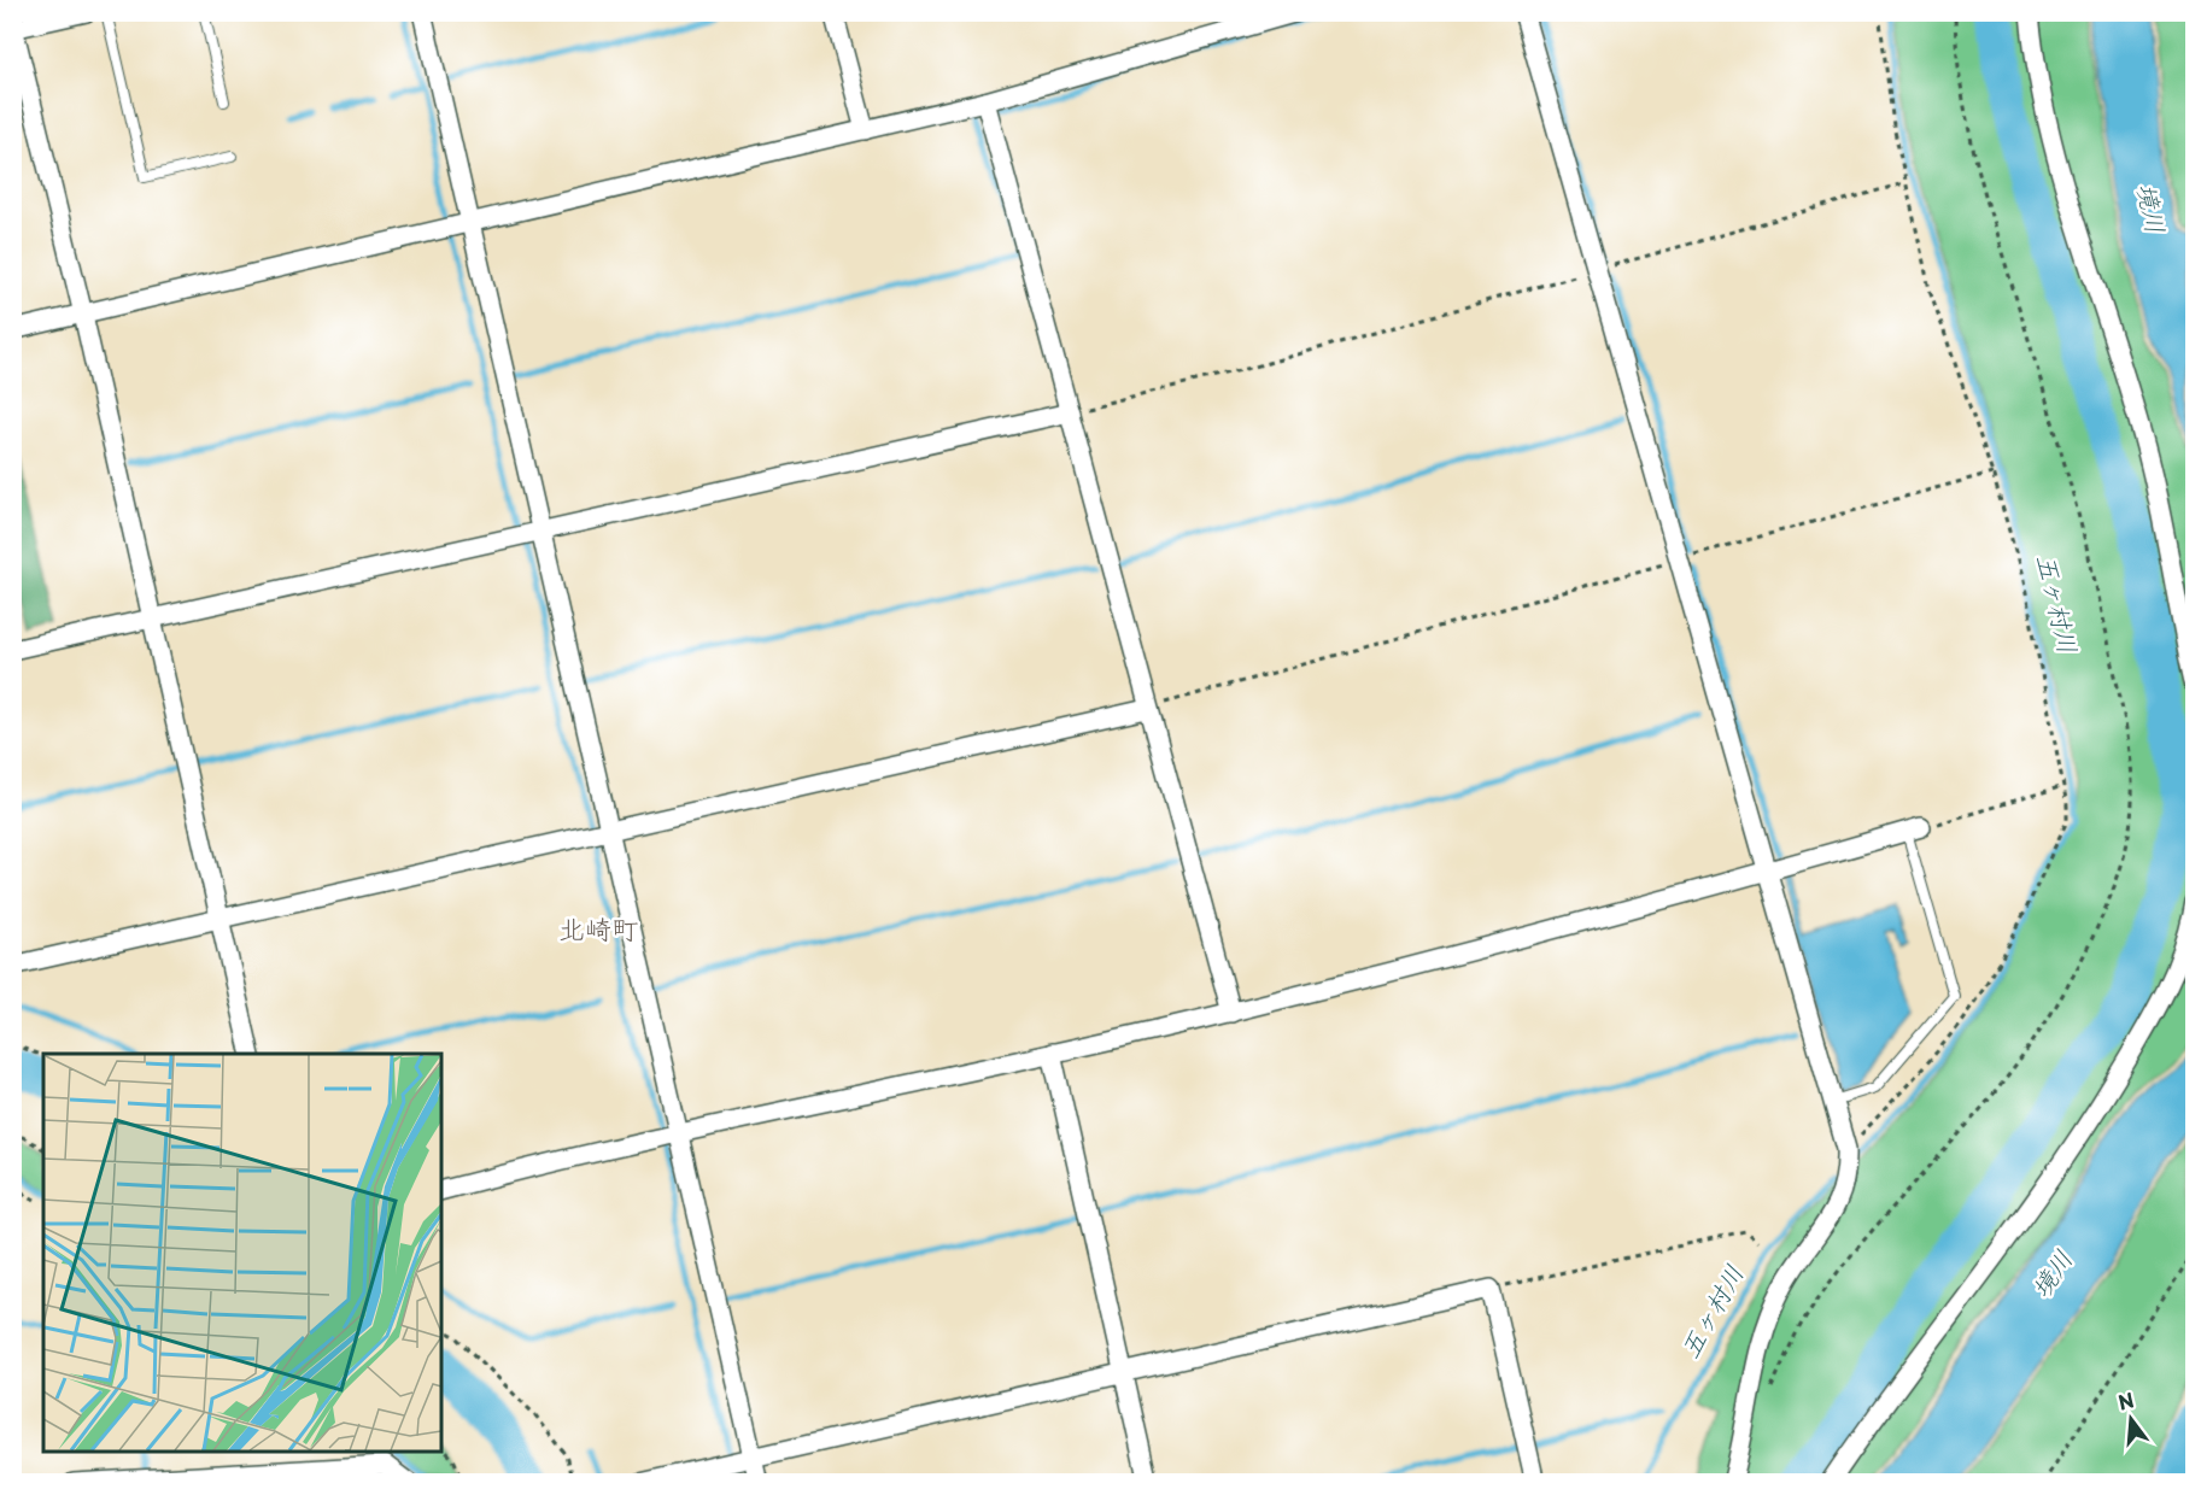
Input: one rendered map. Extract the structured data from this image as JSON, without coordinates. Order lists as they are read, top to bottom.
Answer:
{
  "districts": ["北崎町"],
  "water": ["境川", "五ヶ村川"],
  "north": "top"
}
